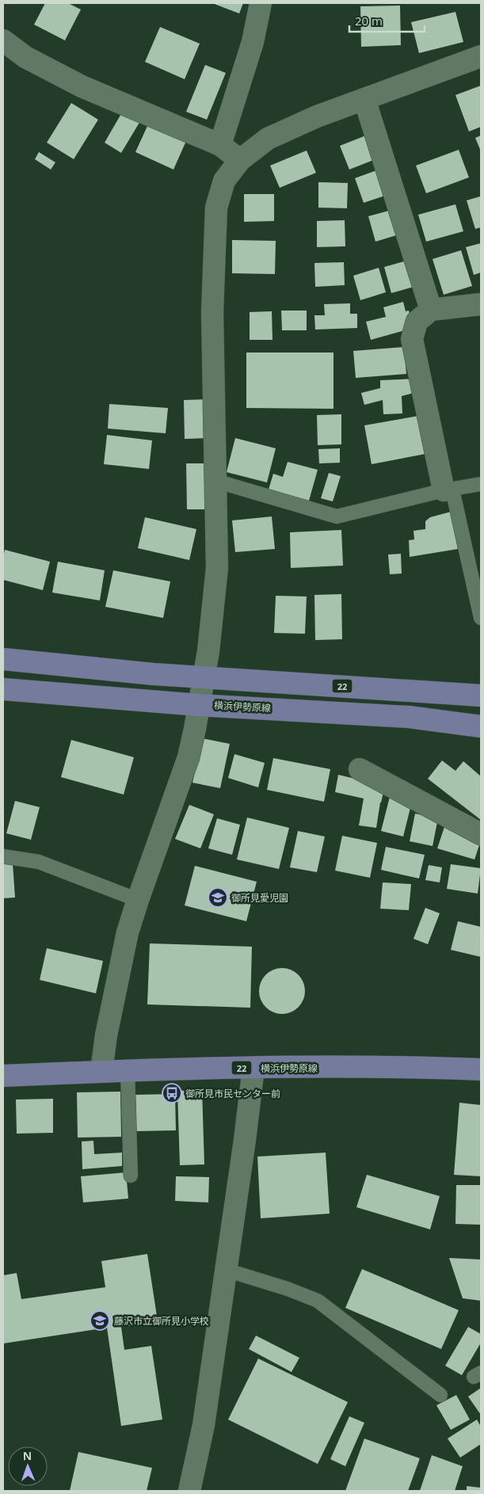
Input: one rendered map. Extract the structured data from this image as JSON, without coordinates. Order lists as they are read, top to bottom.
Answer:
{
  "streets": {
    "main road": ["22", "横浜伊勢原線"]
  },
  "places": {
    "school or university": ["御所見愛児園", "藤沢市立御所見小学校"],
    "bus stop": ["御所見市民センター前"]
  },
  "scale_bar": "20 m",
  "north": "top"
}
